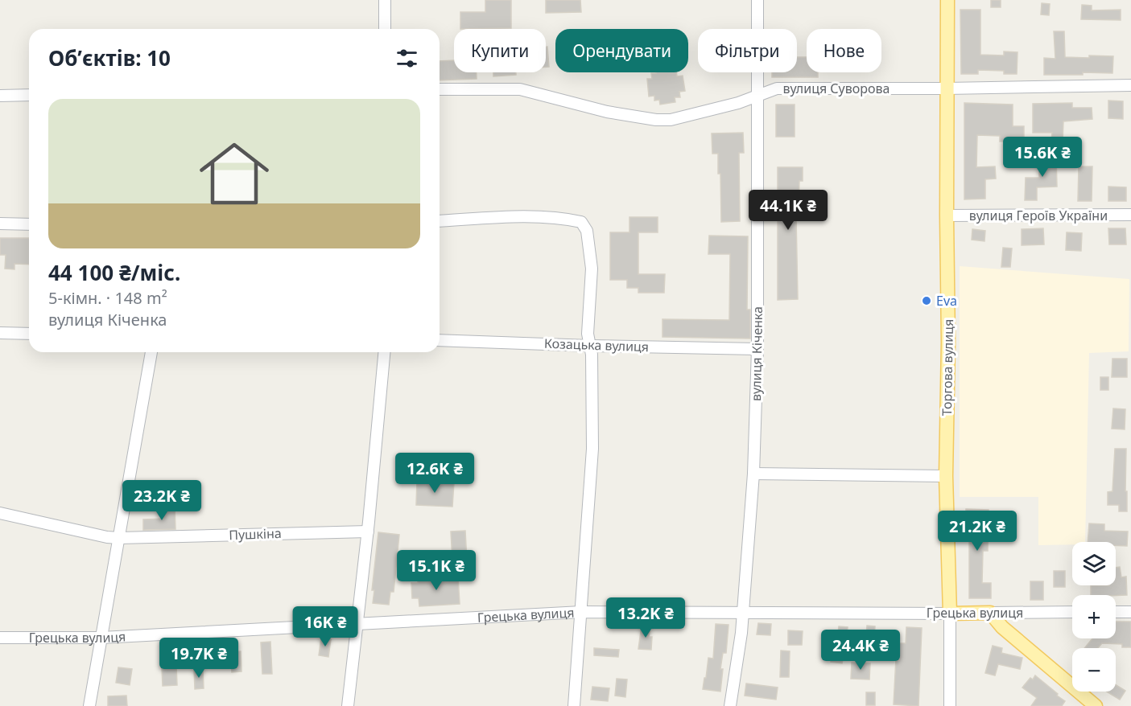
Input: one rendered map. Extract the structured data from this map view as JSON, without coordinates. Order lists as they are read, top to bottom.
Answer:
{
  "streets": {
    "main road": ["Торгова вулиця", "Грецька вулиця"],
    "street": [
      "вулиця Суворова",
      "вулиця Героїв України",
      "Козацька вулиця",
      "вулиця Кіченка",
      "Пушкіна"
    ]
  },
  "crossings": [
    ["вулиця Суворова", "вулиця Кіченка"],
    ["вулиця Суворова", "Торгова вулиця"],
    ["вулиця Героїв України", "Торгова вулиця"],
    ["Козацька вулиця", "вулиця Кіченка"],
    ["вулиця Кіченка", "Грецька вулиця"],
    ["Торгова вулиця", "Грецька вулиця"]
  ],
  "places": ["Eva"],
  "page": {
    "chip": [
      "Купити",
      "Орендувати",
      "Фільтри",
      "Нове"
    ],
    "heading": "Об’єктів: 10",
    "list": [
      {
        "name": "44 100 ₴/міс.",
        "note": "5-кімн. · 148 m² · вулиця Кіченка"
      }
    ],
    "price": [
      "15.6K ₴",
      "44.1K ₴",
      "12.6K ₴",
      "23.2K ₴",
      "21.2K ₴",
      "15.1K ₴",
      "13.2K ₴",
      "16K ₴",
      "24.4K ₴",
      "19.7K ₴"
    ],
    "map_buttons": ["+", "−"]
  }
}
